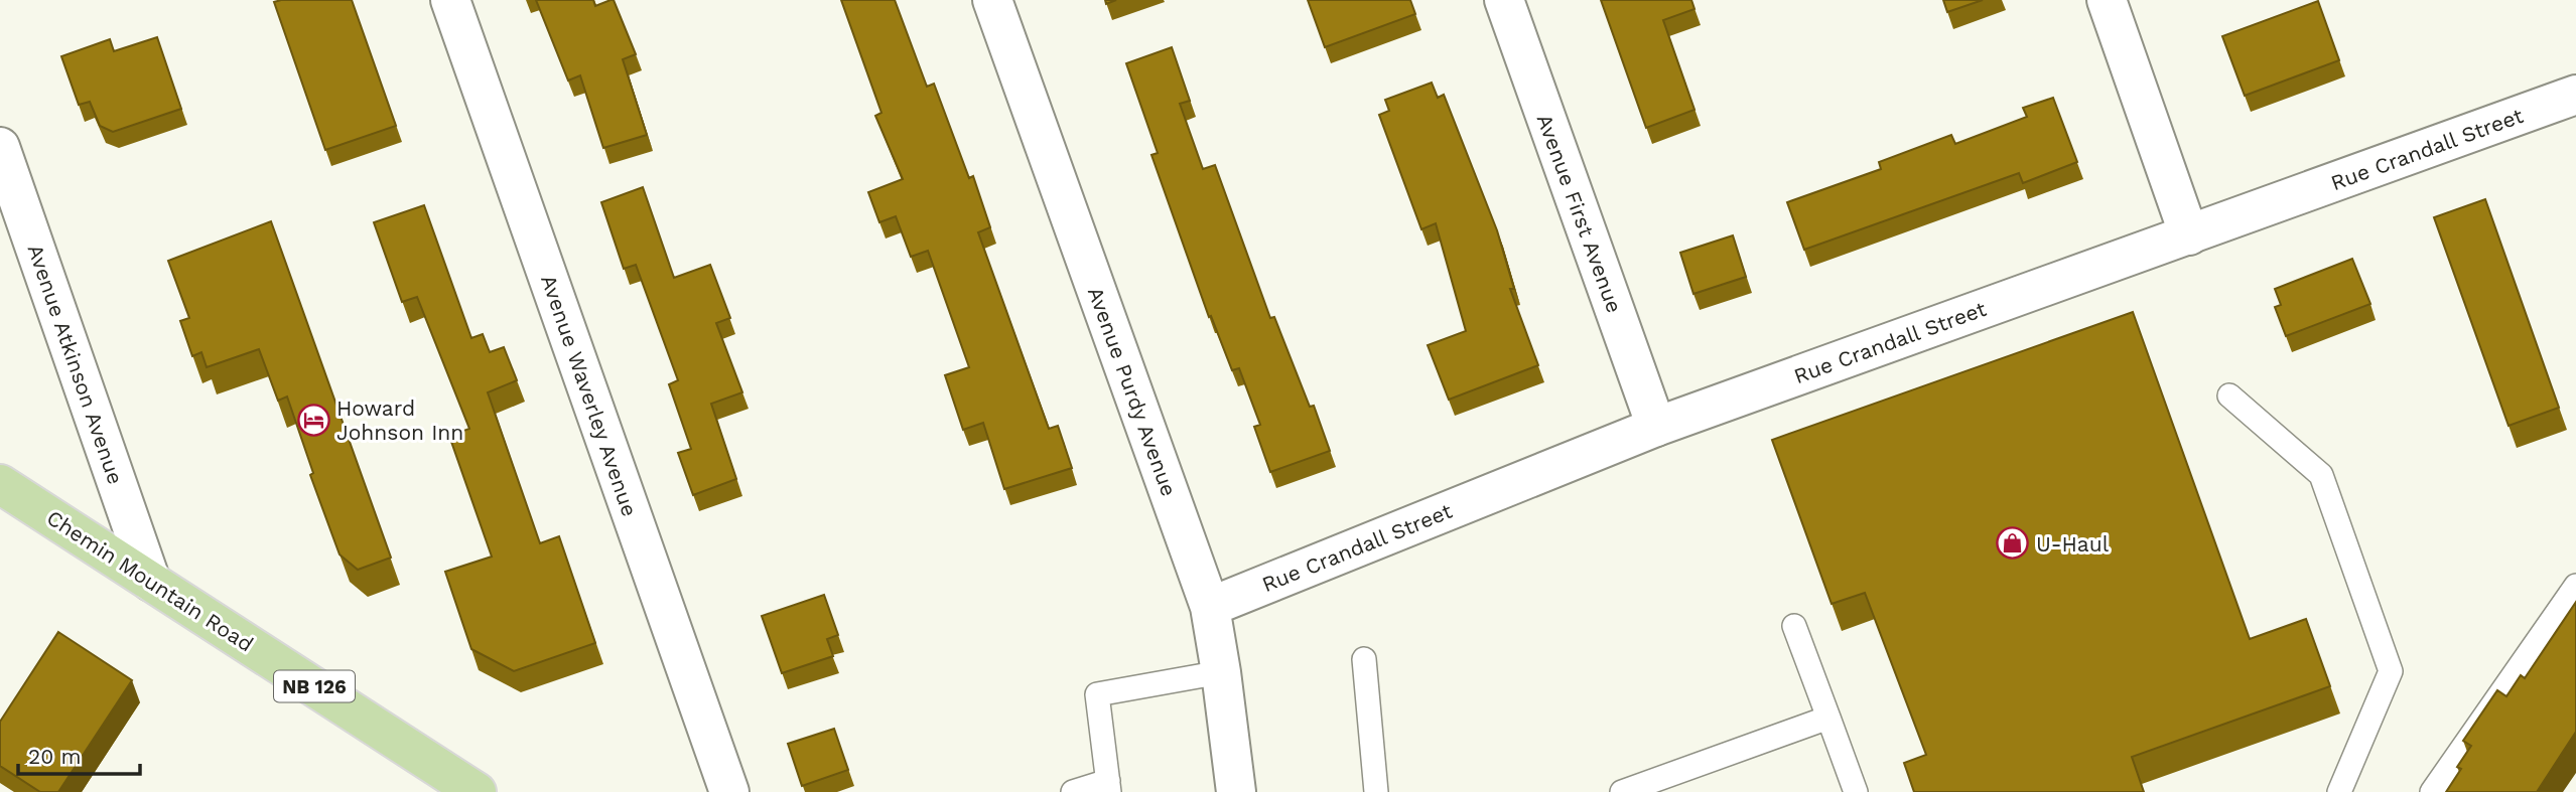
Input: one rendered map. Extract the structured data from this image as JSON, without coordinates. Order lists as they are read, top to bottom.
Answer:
{
  "streets": {
    "main road": ["Chemin Mountain Road", "NB 126"],
    "street": [
      "Rue Crandall Street",
      "Avenue First Avenue",
      "Avenue Atkinson Avenue",
      "Avenue Purdy Avenue",
      "Avenue Waverley Avenue"
    ]
  },
  "crossings": [
    ["Rue Crandall Street", "Avenue First Avenue"],
    ["Rue Crandall Street", "Avenue Purdy Avenue"],
    ["Avenue Atkinson Avenue", "Chemin Mountain Road"]
  ],
  "places": {
    "hotel": ["Howard Johnson Inn"],
    "shop": ["U-Haul"]
  },
  "scale_bar": "20 m"
}
